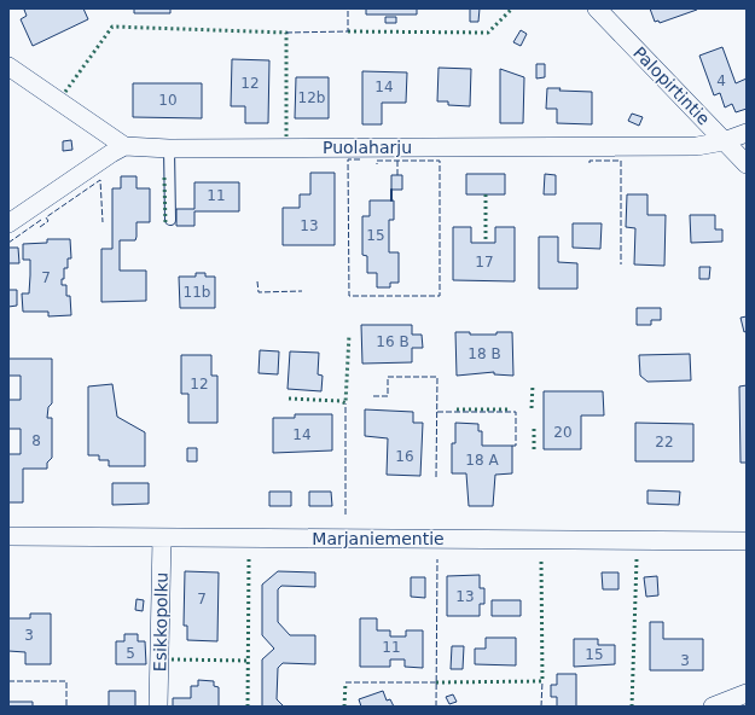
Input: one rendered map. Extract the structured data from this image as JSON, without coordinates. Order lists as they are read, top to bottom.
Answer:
{
  "streets": {
    "street": [
      "Palopirtintie",
      "Puolaharju",
      "Marjaniementie",
      "Esikkopolku"
    ]
  },
  "crossings": [
    ["Palopirtintie", "Puolaharju"],
    ["Marjaniementie", "Esikkopolku"]
  ],
  "house_numbers": [
    "4",
    "12",
    "14",
    "12b",
    "10",
    "11",
    "13",
    "15",
    "17",
    "7",
    "11b",
    "16 B",
    "18 B",
    "12",
    "20",
    "14",
    "8",
    "22",
    "16",
    "18 A",
    "13",
    "7",
    "3",
    "11",
    "5",
    "15",
    "3"
  ]
}
